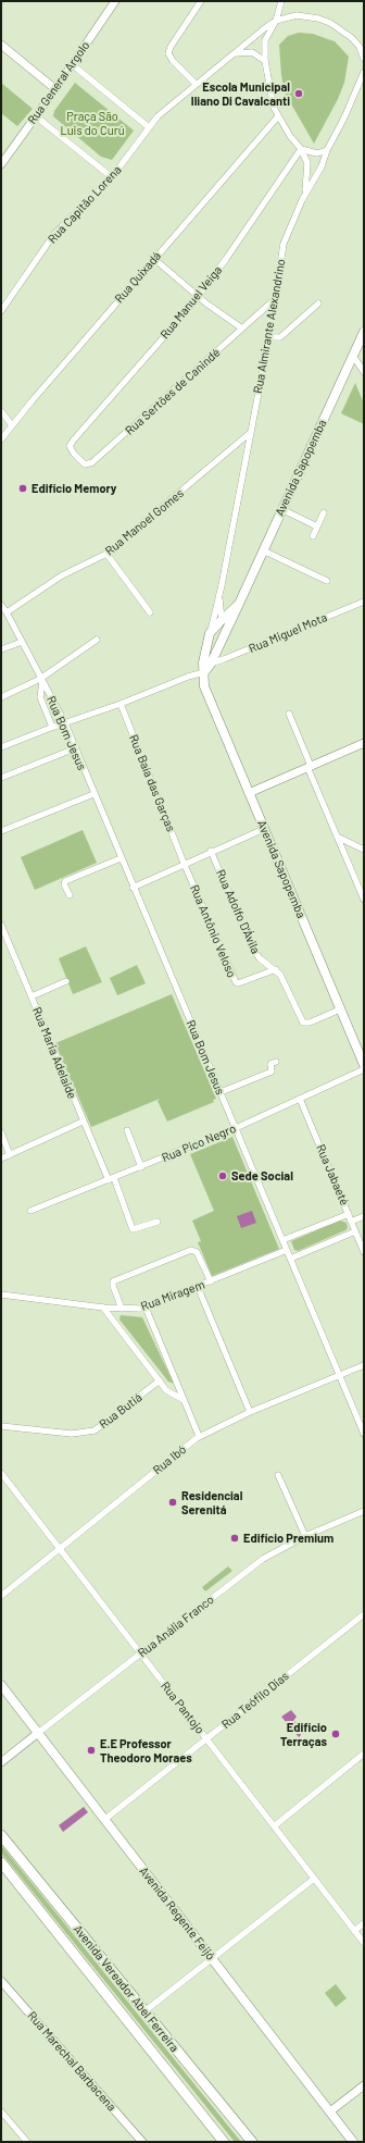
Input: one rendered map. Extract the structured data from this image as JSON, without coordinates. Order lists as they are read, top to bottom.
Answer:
{
  "streets": {
    "main road": ["Avenida Sapopemba", "Avenida Regente Feijó", "Avenida Vereador Abel Ferreira"],
    "street": [
      "Rua General Argolo",
      "Rua Capitão Lorena",
      "Rua Quixadá",
      "Rua Manuel Veiga",
      "Rua Almirante Alexandrino",
      "Rua Sertões de Canindé",
      "Rua Manoel Gomes",
      "Rua Miguel Mota",
      "Rua Bom Jesus",
      "Rua Baía das Garças",
      "Rua Adolfo D'Ávila",
      "Rua Antônio Veloso",
      "Rua Maria Adelaide",
      "Rua Pico Negro",
      "Rua Jabaeté",
      "Rua Miragem",
      "Rua Butiá",
      "Rua Ibó",
      "Rua Anália Franco",
      "Rua Teófilo Dias",
      "Rua Pantojo",
      "Rua Marechal Barbacena"
    ]
  },
  "crossings": [
    ["Rua Manuel Veiga", "Rua Sertões de Canindé"],
    ["Rua Almirante Alexandrino", "Rua Sertões de Canindé"],
    ["Rua Almirante Alexandrino", "Avenida Sapopemba"],
    ["Rua Almirante Alexandrino", "Rua Manoel Gomes"],
    ["Avenida Sapopemba", "Rua Miguel Mota"],
    ["Avenida Sapopemba", "Rua Adolfo D'Ávila"],
    ["Rua Manoel Gomes", "Rua Bom Jesus"],
    ["Rua Bom Jesus", "Rua Pico Negro"],
    ["Rua Bom Jesus", "Rua Miragem"],
    ["Rua Bom Jesus", "Rua Ibó"],
    ["Rua Baía das Garças", "Rua Antônio Veloso"],
    ["Rua Adolfo D'Ávila", "Rua Antônio Veloso"],
    ["Rua Maria Adelaide", "Rua Pico Negro"],
    ["Rua Pico Negro", "Rua Jabaeté"],
    ["Rua Ibó", "Rua Pantojo"],
    ["Rua Anália Franco", "Rua Pantojo"],
    ["Rua Anália Franco", "Avenida Regente Feijó"],
    ["Rua Teófilo Dias", "Rua Pantojo"],
    ["Rua Teófilo Dias", "Avenida Regente Feijó"]
  ],
  "parks": ["Praça São Luis do Curú"],
  "places": [
    "Escola Municipal Iliano Di Cavalcanti",
    "Edifício Memory",
    "Sede Social",
    "Residencial Serenitá",
    "Edifício Premium",
    "Edifício Terraças",
    "E.E Professor Theodoro Moraes"
  ]
}
